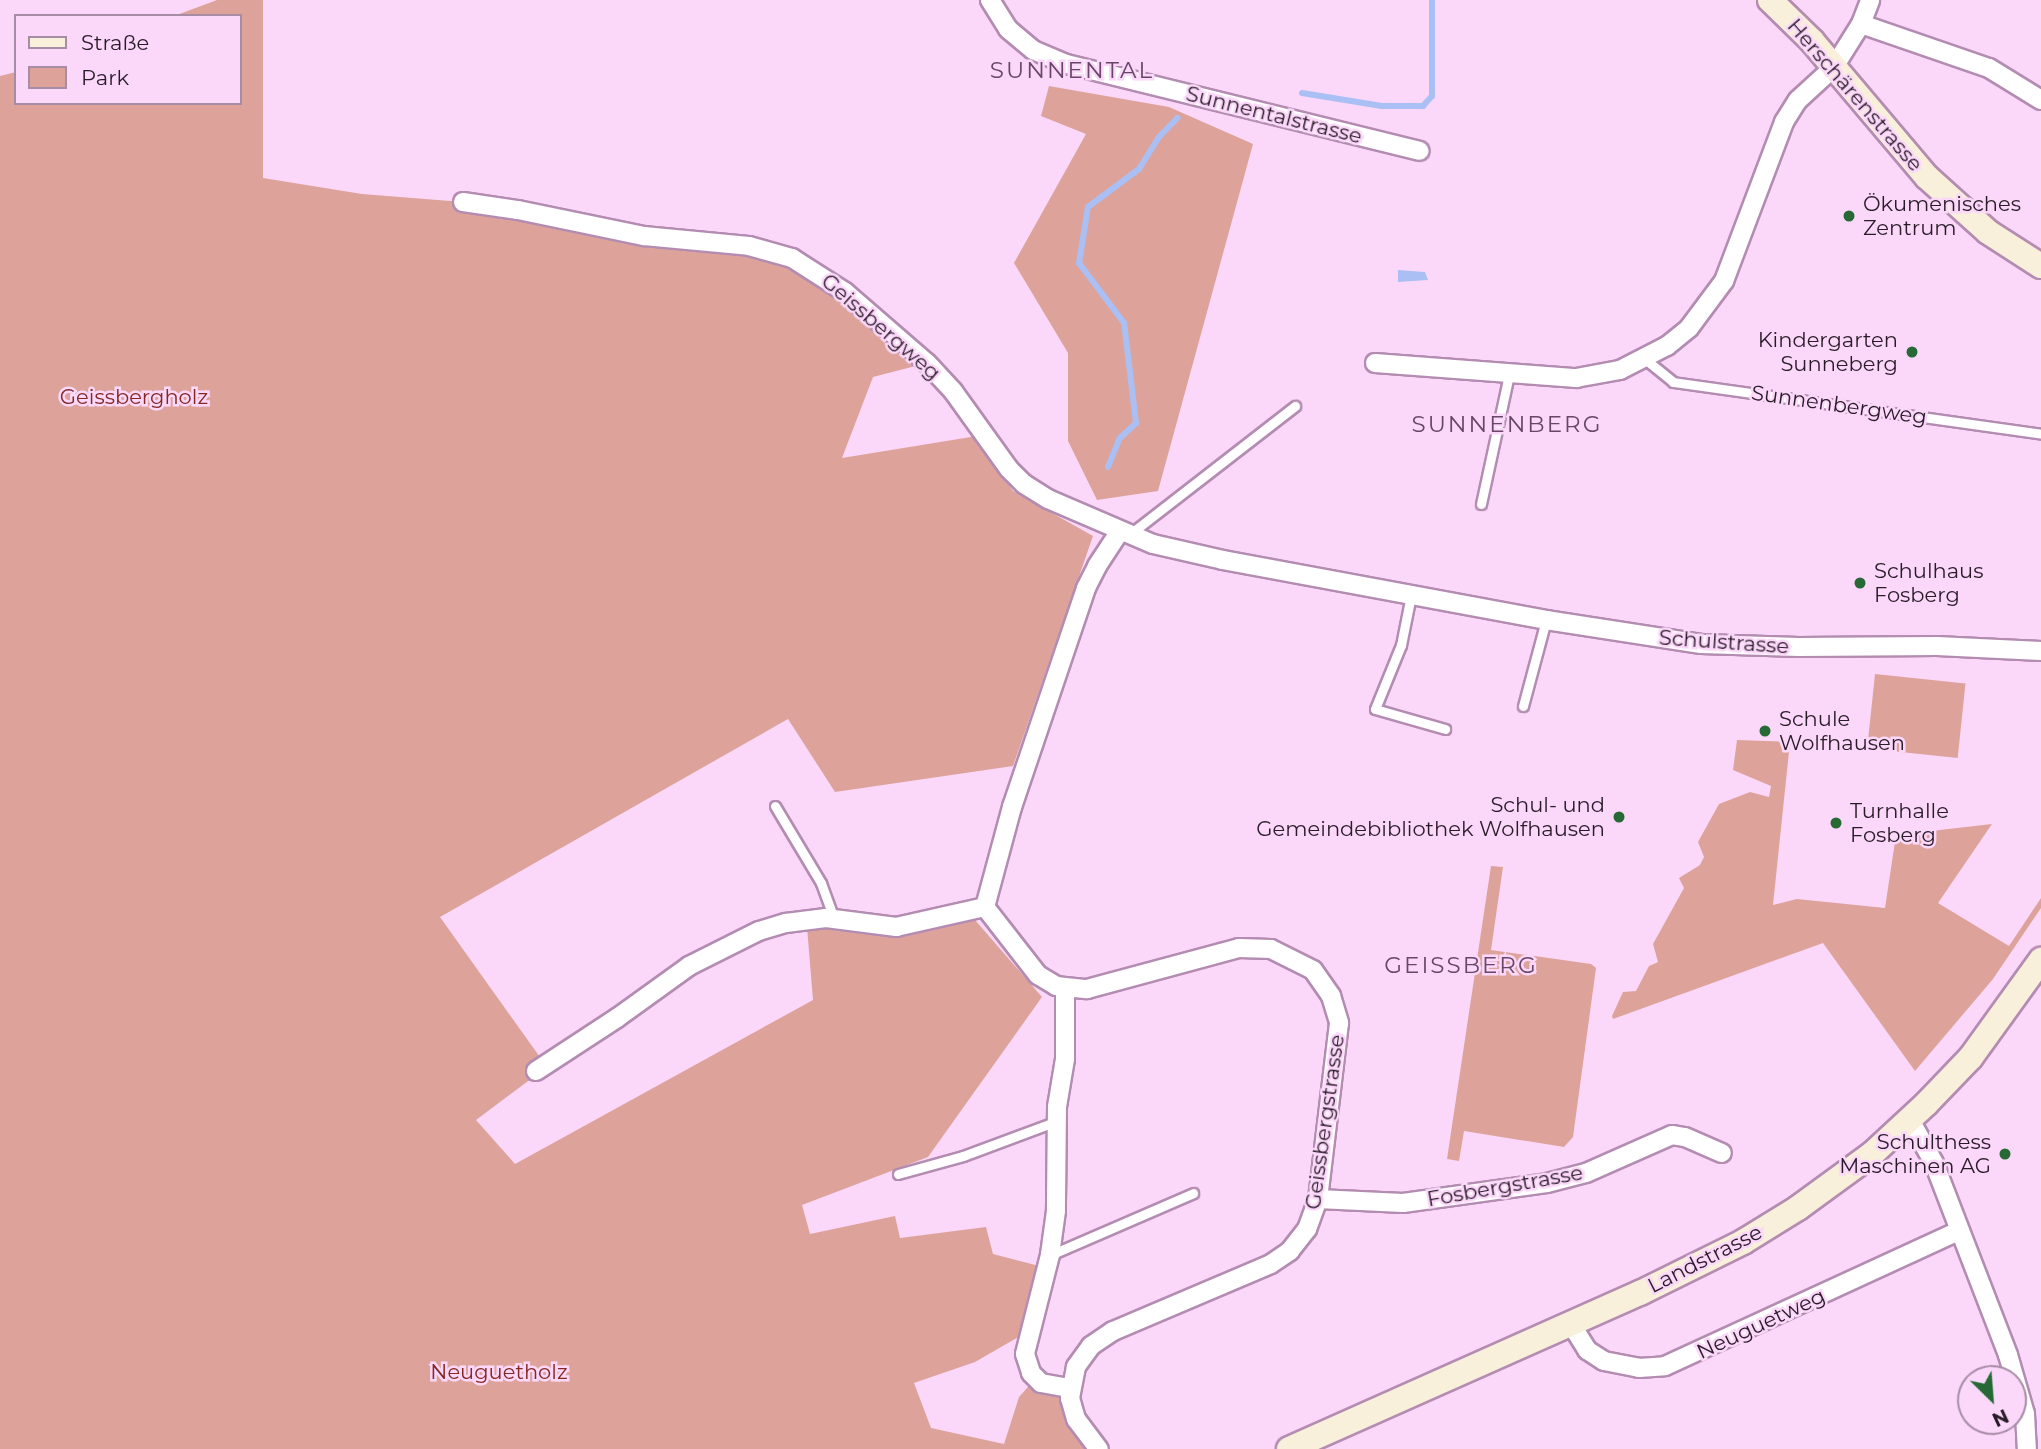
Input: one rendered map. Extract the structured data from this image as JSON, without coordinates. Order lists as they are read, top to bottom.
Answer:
{
  "streets": {
    "main road": ["Herschärenstrasse", "Landstrasse"],
    "street": [
      "Sunnentalstrasse",
      "Geissbergweg",
      "Schulstrasse",
      "Geissbergstrasse",
      "Fosbergstrasse",
      "Neuguetweg"
    ],
    "lane": ["Sunnenbergweg"]
  },
  "crossings": [
    ["Geissbergweg", "Schulstrasse"],
    ["Geissbergstrasse", "Fosbergstrasse"],
    ["Landstrasse", "Neuguetweg"]
  ],
  "districts": ["SUNNENTAL", "SUNNENBERG", "GEISSBERG"],
  "parks": ["Geissbergholz", "Neuguetholz"],
  "places": [
    "Ökumenisches Zentrum",
    "Kindergarten Sunneberg",
    "Schulhaus Fosberg",
    "Schule Wolfhausen",
    "Schul- und Gemeindebibliothek Wolfhausen",
    "Turnhalle Fosberg",
    "Schulthess Maschinen AG"
  ],
  "legend": ["Straße", "Park"],
  "north": "bottom right"
}
